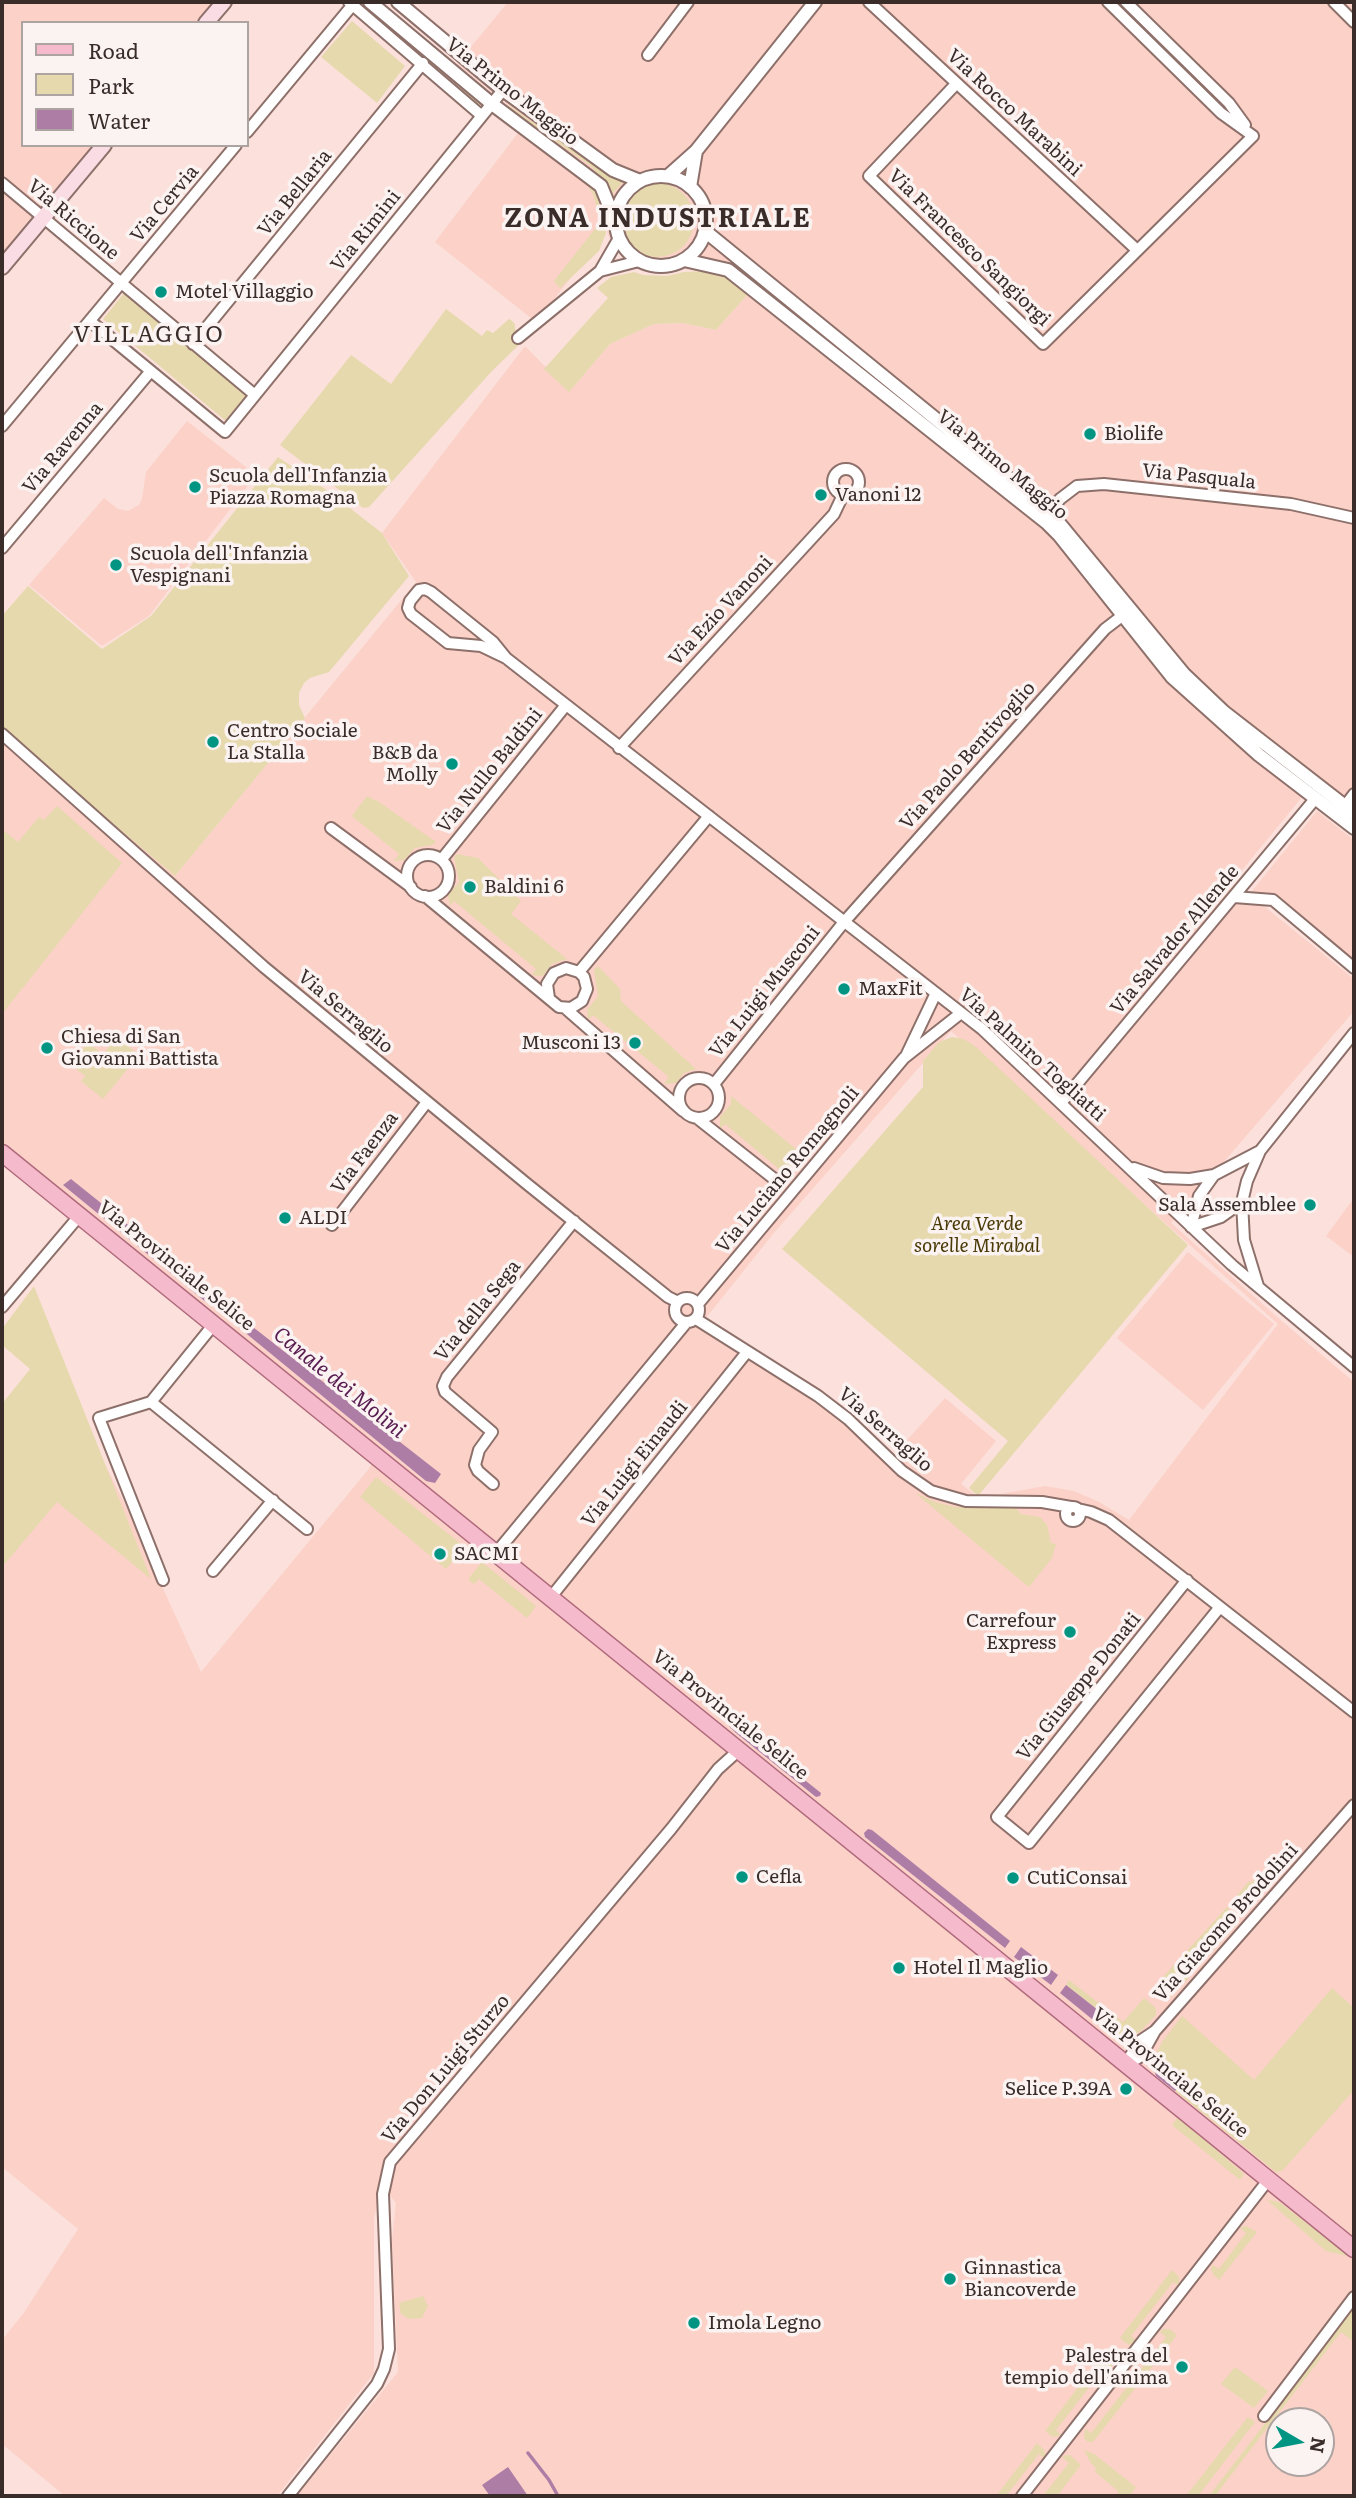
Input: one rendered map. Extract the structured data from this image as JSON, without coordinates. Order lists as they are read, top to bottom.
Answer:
{
  "streets": {
    "main road": ["Via Provinciale Selice"],
    "street": [
      "Via Primo Maggio",
      "Via Rocco Marabini",
      "Via Bellaria",
      "Via Cervia",
      "Via Riccione",
      "Via Rimini",
      "Via Francesco Sangiorgi",
      "Via Ravenna",
      "Via Pasquala",
      "Via Ezio Vanoni",
      "Via Paolo Bentivoglio",
      "Via Nullo Baldini",
      "Via Salvador Allende",
      "Via Luigi Musconi",
      "Via Serraglio",
      "Via Palmiro Togliatti",
      "Via Faenza",
      "Via Luciano Romagnoli",
      "Via della Sega",
      "Via Luigi Einaudi",
      "Via Giuseppe Donati",
      "Via Giacomo Brodolini",
      "Via Don Luigi Sturzo"
    ]
  },
  "crossings": [
    ["Via Primo Maggio", "Via Bellaria"],
    ["Via Primo Maggio", "Via Rimini"],
    ["Via Primo Maggio", "Via Pasquala"],
    ["Via Primo Maggio", "Via Paolo Bentivoglio"],
    ["Via Primo Maggio", "Via Salvador Allende"],
    ["Via Rocco Marabini", "Via Francesco Sangiorgi"],
    ["Via Bellaria", "Via Riccione"],
    ["Via Cervia", "Via Riccione"],
    ["Via Riccione", "Via Rimini"],
    ["Via Rimini", "Via Ravenna"],
    ["Via Ezio Vanoni", "Via Palmiro Togliatti"],
    ["Via Paolo Bentivoglio", "Via Luigi Musconi"],
    ["Via Paolo Bentivoglio", "Via Palmiro Togliatti"],
    ["Via Nullo Baldini", "Via Palmiro Togliatti"],
    ["Via Salvador Allende", "Via Palmiro Togliatti"],
    ["Via Luigi Musconi", "Via Palmiro Togliatti"],
    ["Via Serraglio", "Via Faenza"],
    ["Via Serraglio", "Via Luciano Romagnoli"],
    ["Via Serraglio", "Via della Sega"],
    ["Via Serraglio", "Via Luigi Einaudi"],
    ["Via Serraglio", "Via Giuseppe Donati"],
    ["Via Palmiro Togliatti", "Via Luciano Romagnoli"],
    ["Via Provinciale Selice", "Via Luigi Einaudi"],
    ["Via Provinciale Selice", "Via Giacomo Brodolini"],
    ["Via Provinciale Selice", "Via Don Luigi Sturzo"]
  ],
  "districts": ["ZONA INDUSTRIALE", "VILLAGGIO"],
  "water": ["Canale dei Molini"],
  "parks": ["Area Verde sorelle Mirabal"],
  "places": [
    "Motel Villaggio",
    "Biolife",
    "Scuola dell'Infanzia Piazza Romagna",
    "Vanoni 12",
    "Scuola dell'Infanzia Vespignani",
    "Centro Sociale La Stalla",
    "B&B da Molly",
    "Baldini 6",
    "MaxFit",
    "Musconi 13",
    "Chiesa di San Giovanni Battista",
    "Sala Assemblee",
    "ALDI",
    "SACMI",
    "Carrefour Express",
    "Cefla",
    "CutiConsai",
    "Hotel Il Maglio",
    "Selice P.39A",
    "Ginnastica Biancoverde",
    "Imola Legno",
    "Palestra del tempio dell'anima"
  ],
  "legend": ["Road", "Park", "Water"],
  "north": "right"
}
